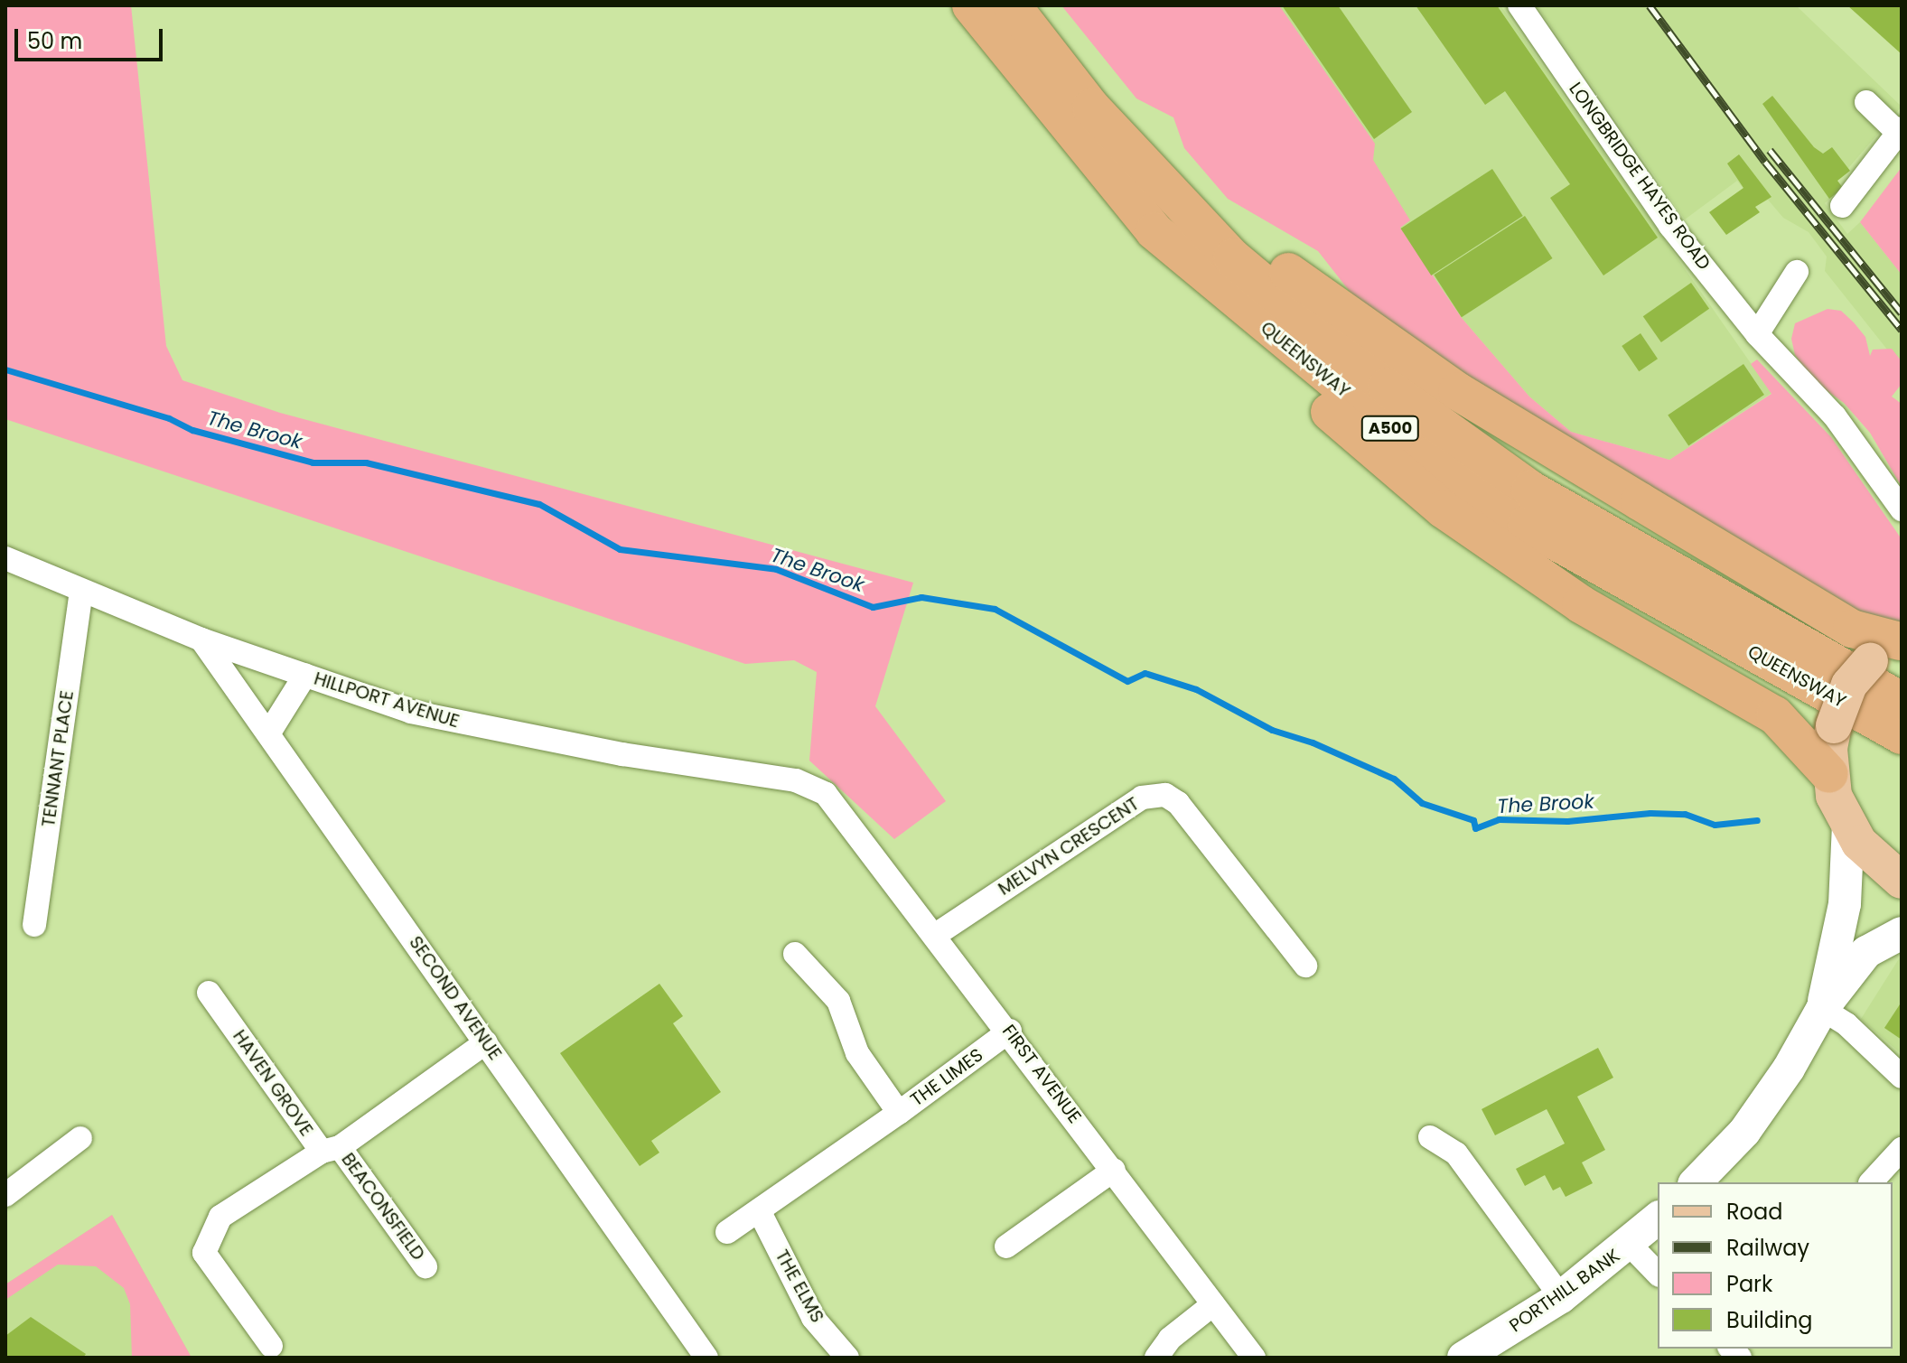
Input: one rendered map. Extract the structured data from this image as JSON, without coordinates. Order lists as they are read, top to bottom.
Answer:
{
  "streets": {
    "highway": ["QUEENSWAY", "A500"],
    "main road": ["PORTHILL BANK"],
    "street": [
      "LONGBRIDGE HAYES ROAD",
      "HILLPORT AVENUE",
      "TENNANT PLACE",
      "MELVYN CRESCENT",
      "SECOND AVENUE",
      "FIRST AVENUE",
      "THE LIMES",
      "HAVEN GROVE",
      "BEACONSFIELD",
      "THE ELMS"
    ]
  },
  "crossings": [
    ["HILLPORT AVENUE", "TENNANT PLACE"],
    ["HILLPORT AVENUE", "SECOND AVENUE"],
    ["HILLPORT AVENUE", "FIRST AVENUE"],
    ["MELVYN CRESCENT", "FIRST AVENUE"],
    ["FIRST AVENUE", "THE LIMES"],
    ["HAVEN GROVE", "BEACONSFIELD"]
  ],
  "water": ["The Brook"],
  "legend": [
    "Road",
    "Railway",
    "Park",
    "Building"
  ],
  "scale_bar": "50 m"
}
